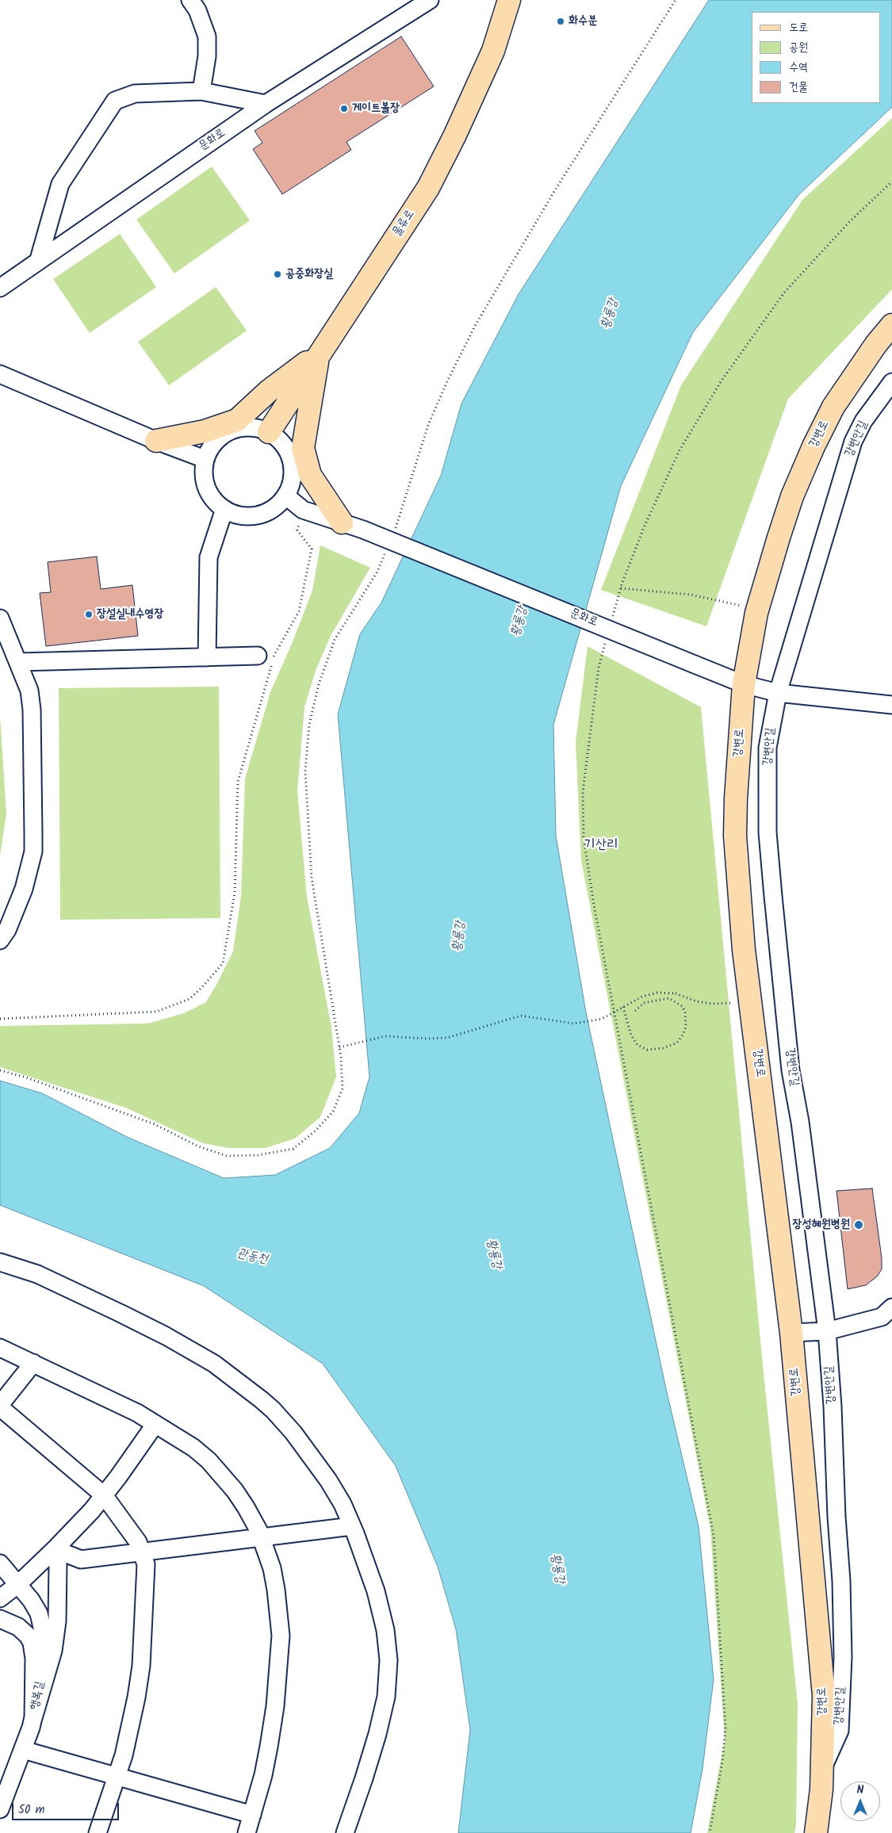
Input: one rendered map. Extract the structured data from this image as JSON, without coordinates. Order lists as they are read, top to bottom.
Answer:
{
  "streets": {
    "main road": ["물류로", "강변로"],
    "street": ["문화로", "강변안길", "행복길"]
  },
  "crossings": [
    ["문화로", "물류로"],
    ["문화로", "강변로"],
    ["문화로", "강변안길"],
    ["강변로", "강변안길"]
  ],
  "districts": ["기산리"],
  "water": ["황룡강", "관동천"],
  "places": [
    "화수분",
    "게이트볼장",
    "공중화장실",
    "장설실내수영장",
    "장성혜원병원"
  ],
  "legend": [
    "도로",
    "공원",
    "수역",
    "건물"
  ],
  "scale_bar": "50 m",
  "north": "top"
}
